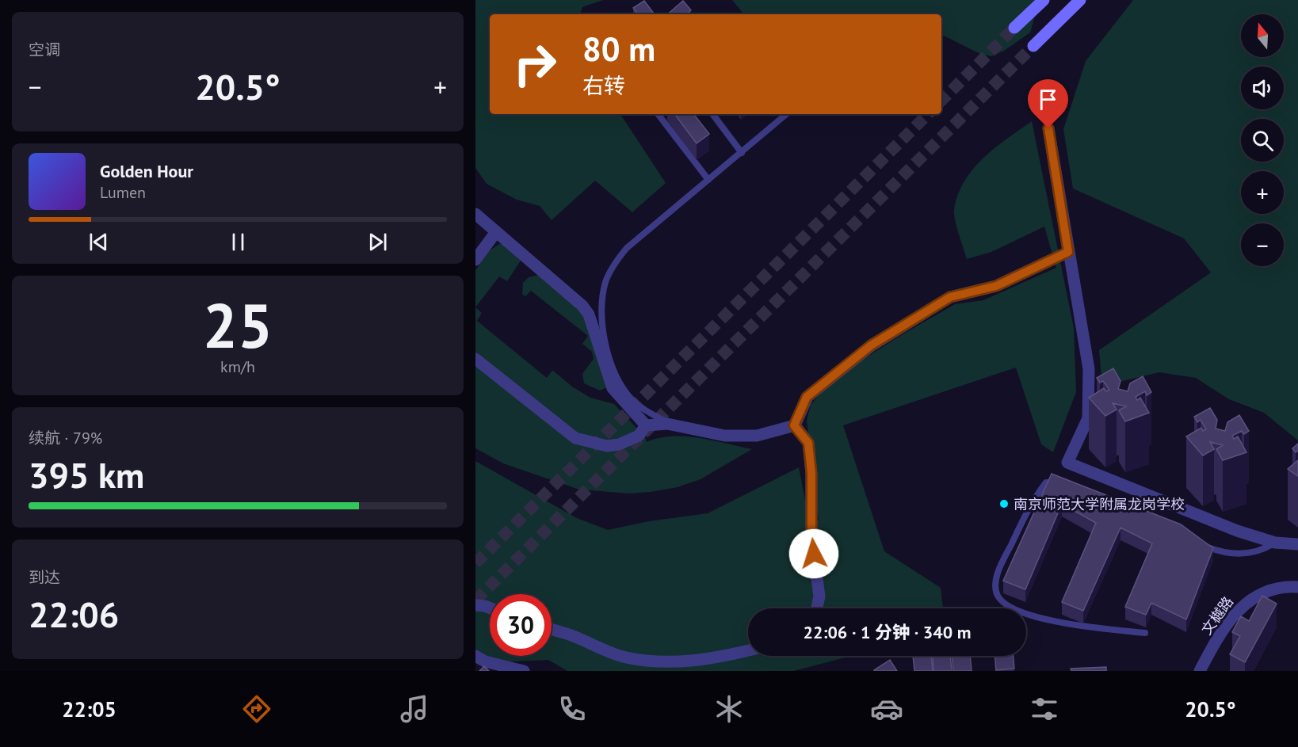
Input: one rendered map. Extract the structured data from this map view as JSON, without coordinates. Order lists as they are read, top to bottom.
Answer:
{
  "streets": {
    "street": ["文樾路"]
  },
  "places": ["南京师范大学附属龙岗学校"],
  "north": "top",
  "page": {
    "tile": [
      "空调",
      ["25", "km/h"],
      ["续航 · 79%", "395 km"],
      ["到达", "22:06"]
    ],
    "map_buttons": ["+", "−"],
    "turn": ["80 m", "右转"],
    "heat": ["−", "20.5°", "+"],
    "song": ["Golden Hour", "Lumen"],
    "limit": "30",
    "trip": "22:06 · 1 分钟 · 340 m",
    "tabs": ["22:05", "20.5°"]
  }
}
